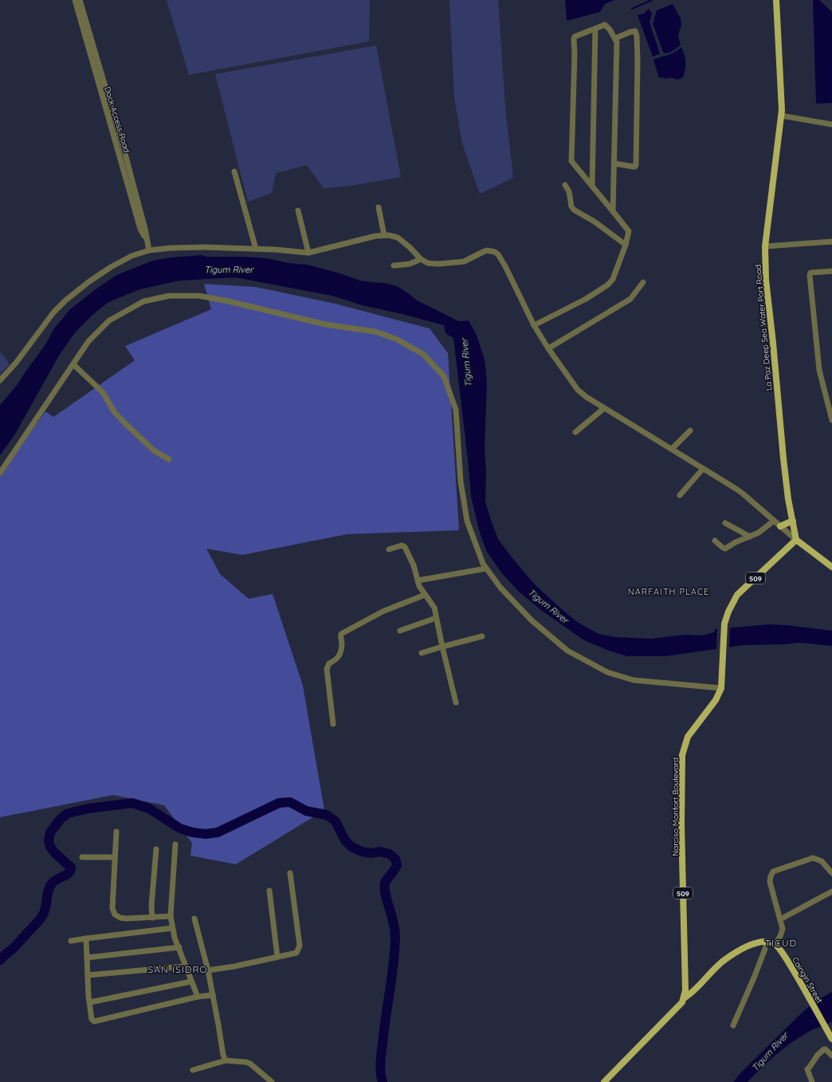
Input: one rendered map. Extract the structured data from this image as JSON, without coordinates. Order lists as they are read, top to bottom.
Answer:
{
  "streets": {
    "main road": [
      "La Paz Deep Sea Water Port Road",
      "509",
      "Narciso Monfort Boulevard",
      "Caingin Street"
    ],
    "street": ["Dock Access Road"]
  },
  "crossings": [
    ["La Paz Deep Sea Water Port Road", "Narciso Monfort Boulevard"]
  ],
  "districts": ["NARFAITH PLACE", "TICUD", "SAN ISIDRO"],
  "water": ["Tigum River"]
}
